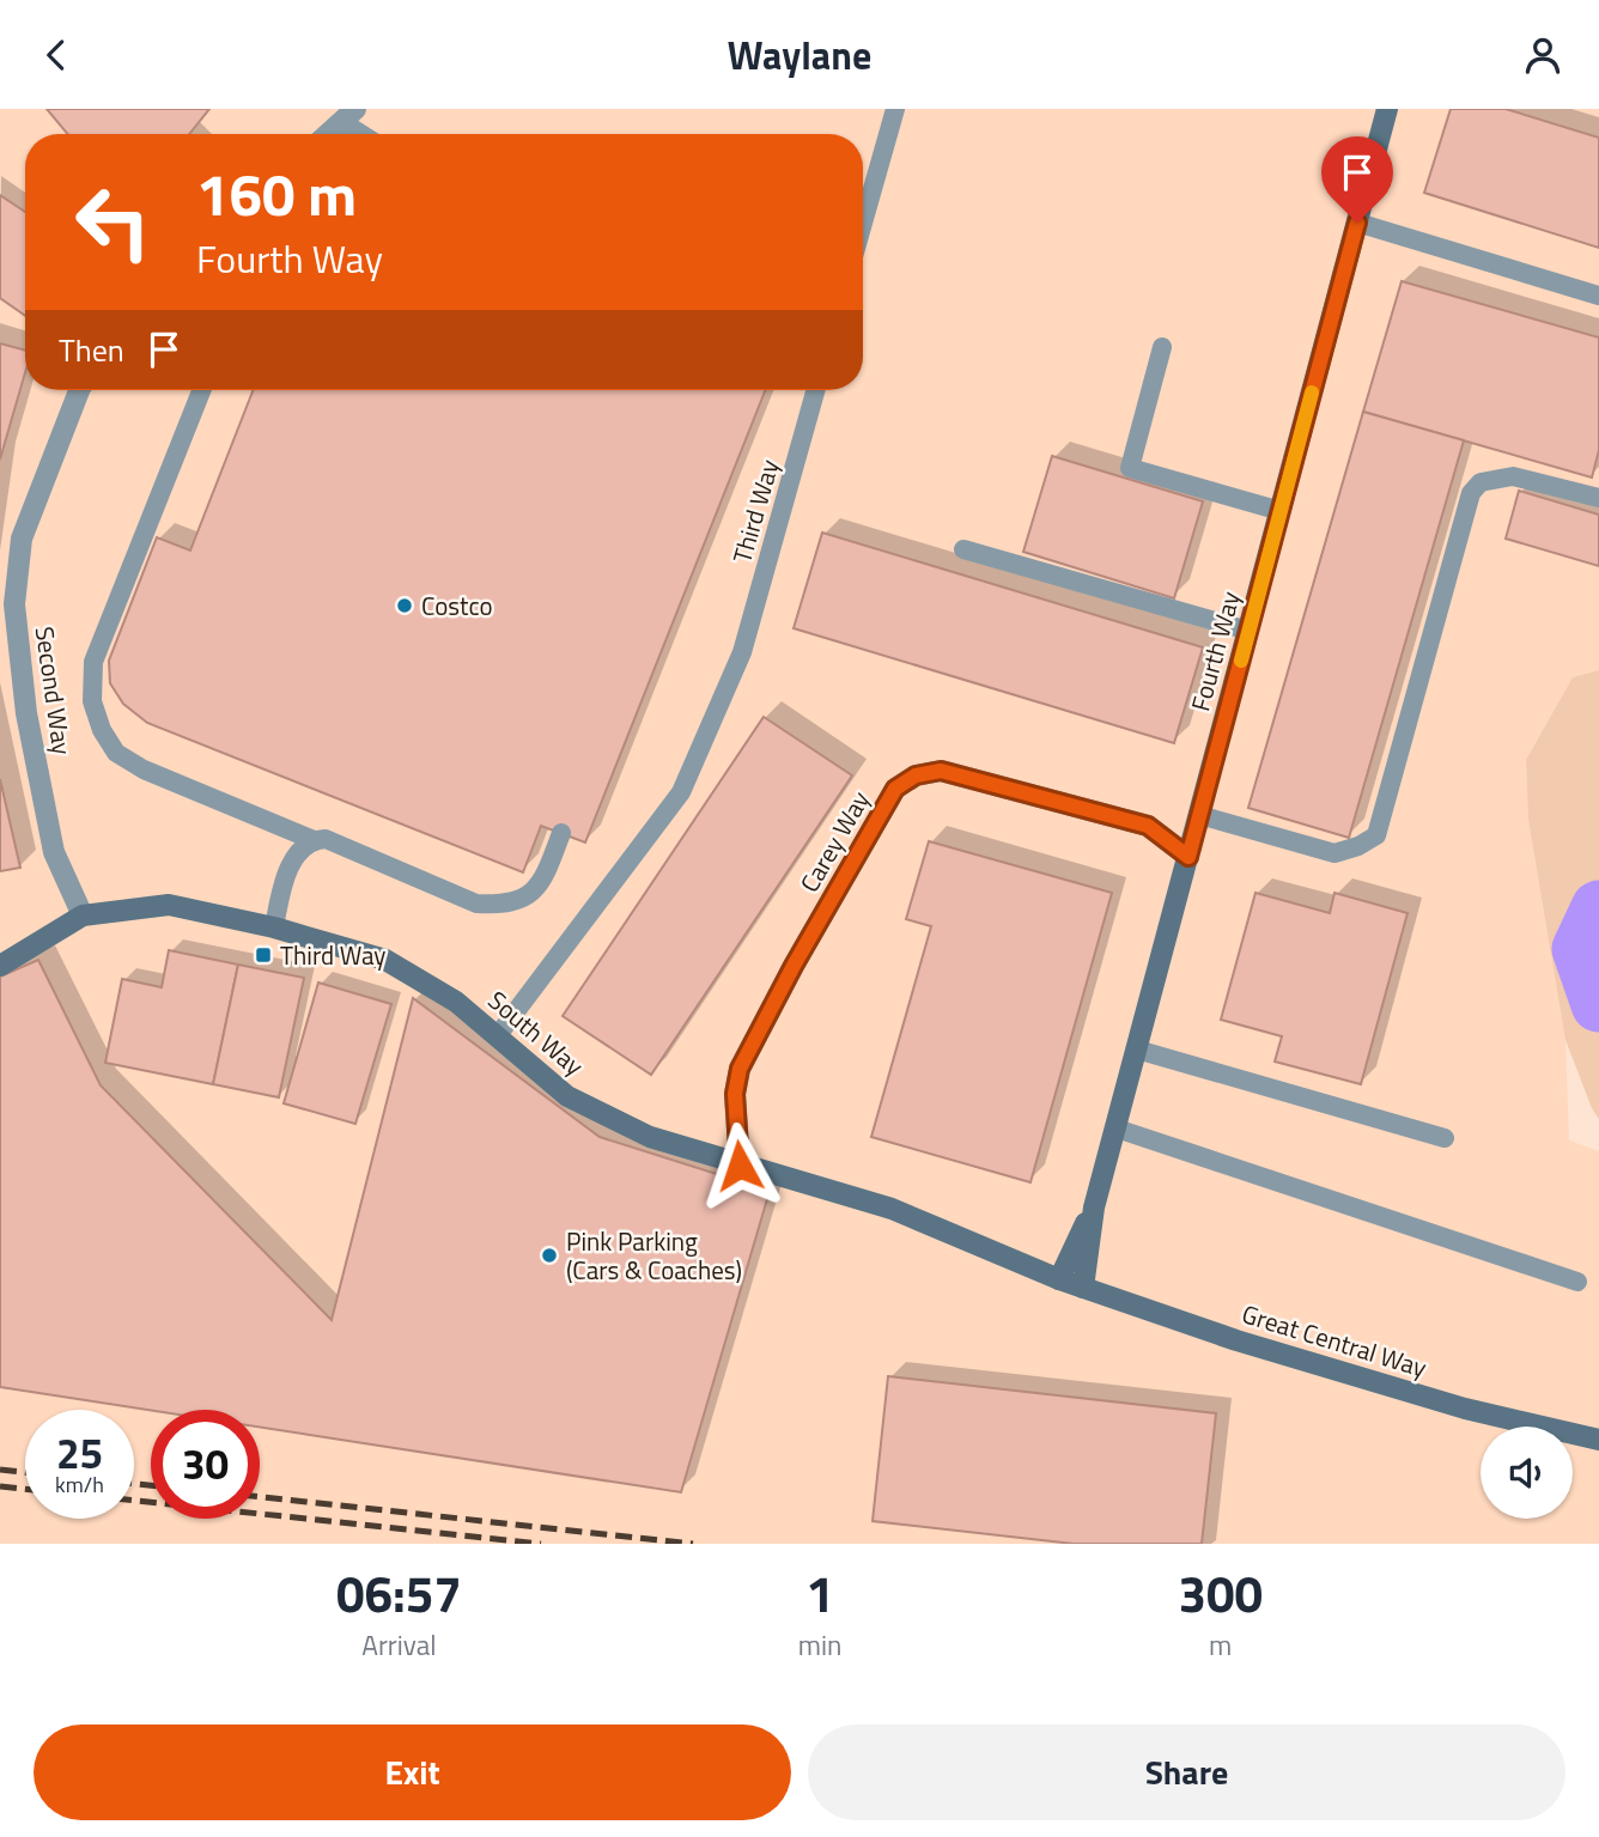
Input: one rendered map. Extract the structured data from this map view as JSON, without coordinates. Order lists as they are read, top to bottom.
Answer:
{
  "streets": {
    "main road": ["Fourth Way", "South Way", "Great Central Way"],
    "street": ["Second Way", "Carey Way"],
    "lane": ["Third Way"]
  },
  "crossings": [
    ["Third Way", "South Way"],
    ["Fourth Way", "Carey Way"],
    ["Second Way", "South Way"],
    ["Carey Way", "South Way"],
    ["South Way", "Great Central Way"]
  ],
  "places": {
    "other": ["Costco", "Pink Parking (Cars & Coaches)"],
    "transit": ["Third Way"]
  },
  "page": {
    "header": "Waylane",
    "turn": ["160 m", "Fourth Way"],
    "then": "Then",
    "speed": "25 km/h",
    "limit": "30",
    "eta": [
      "06:57",
      "Arrival",
      "1",
      "min",
      "300",
      "m"
    ],
    "buttons": ["Exit", "Share"]
  }
}
